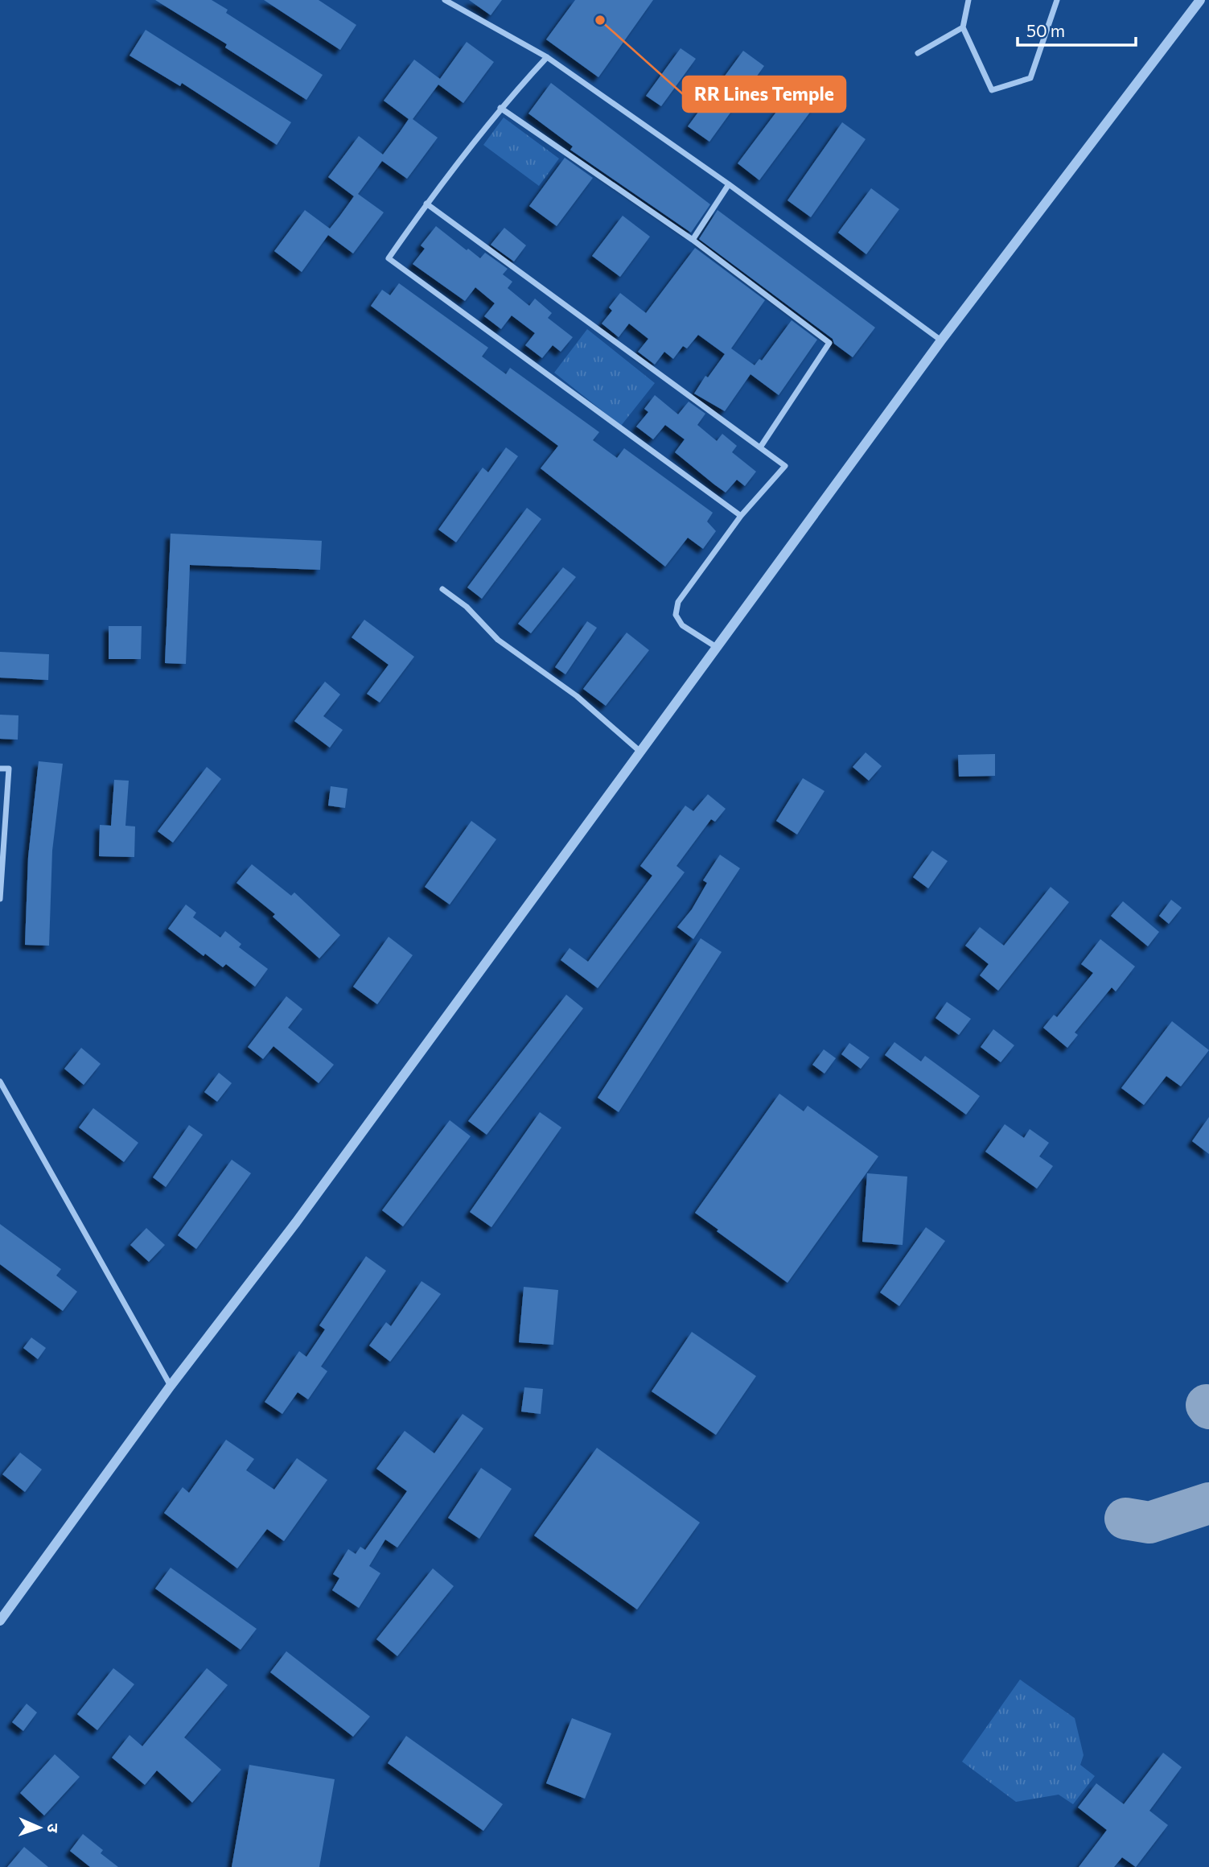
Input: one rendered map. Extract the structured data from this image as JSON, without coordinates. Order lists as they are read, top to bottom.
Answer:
{
  "places": ["RR Lines Temple"],
  "scale_bar": "50 m",
  "north": "right"
}
